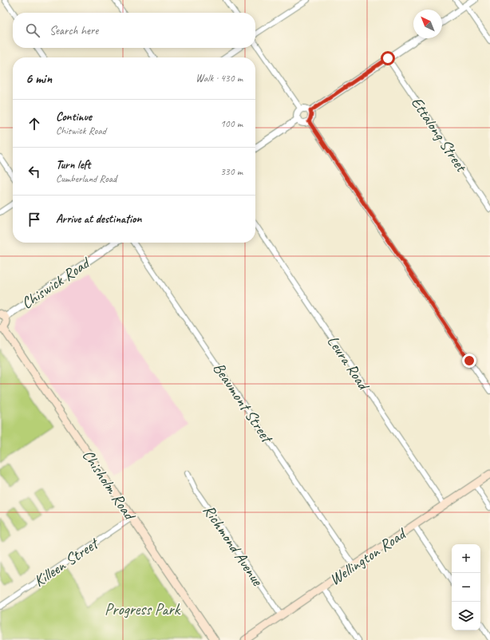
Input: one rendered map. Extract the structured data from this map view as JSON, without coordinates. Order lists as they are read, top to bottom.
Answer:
{
  "streets": {
    "main road": ["Chisholm Road", "Wellington Road"],
    "street": [
      "Ettalong Street",
      "Chiswick Road",
      "Leura Road",
      "Beaumont Street",
      "Richmond Avenue",
      "Killeen Street"
    ]
  },
  "crossings": [
    ["Leura Road", "Wellington Road"],
    ["Beaumont Street", "Wellington Road"],
    ["Chisholm Road", "Killeen Street"],
    ["Richmond Avenue", "Wellington Road"]
  ],
  "parks": ["Progress Park"],
  "north": "top left",
  "page": {
    "search": "Search here",
    "heading": ["6 min", "Walk · 430 m"],
    "list": [
      ["Continue", "Chiswick Road", "100 m"],
      ["Turn left", "Cumberland Road", "330 m"],
      "Arrive at destination"
    ],
    "map_buttons": ["+", "−"]
  }
}
